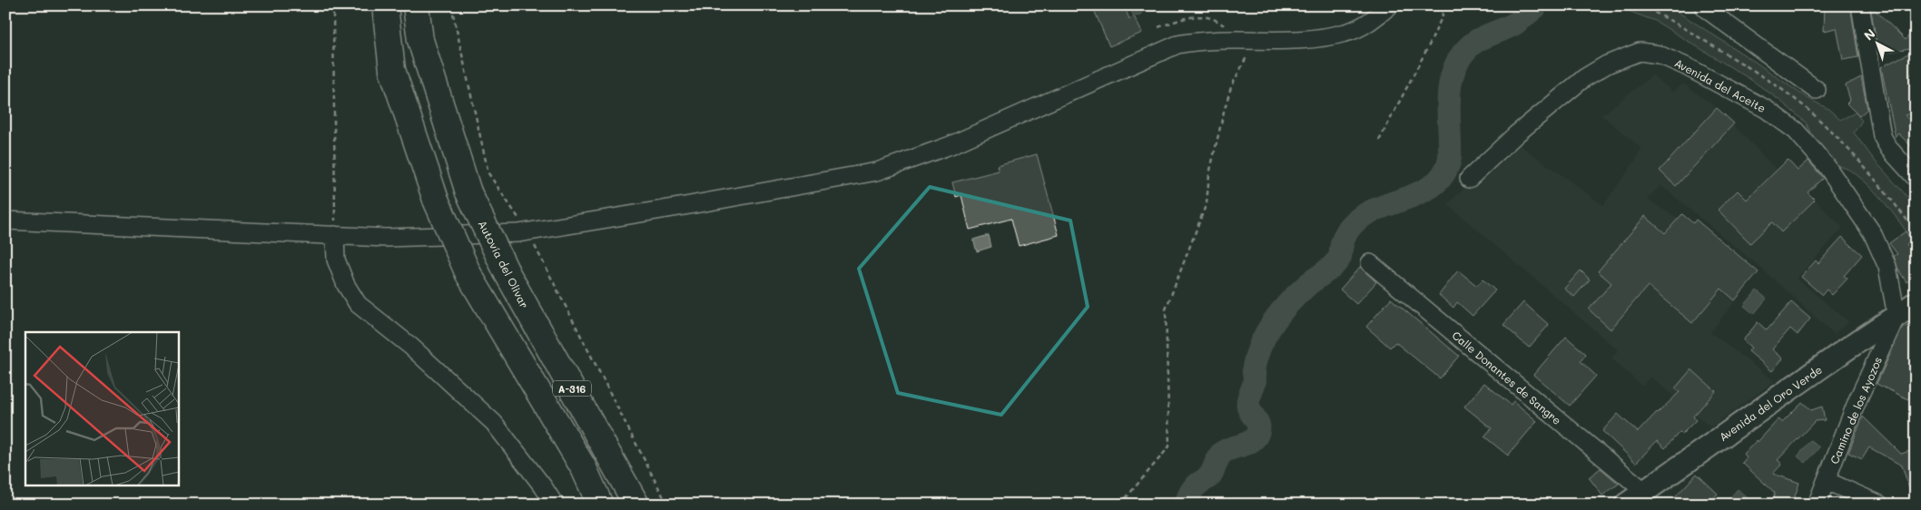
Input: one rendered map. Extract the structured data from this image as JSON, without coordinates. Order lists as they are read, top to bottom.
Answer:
{
  "streets": {
    "highway": ["Autovía del Olivar", "A-316"],
    "main road": ["Avenida del Oro Verde"],
    "street": ["Avenida del Aceite", "Calle Donantes de Sangre", "Camino de los Ayozos"]
  },
  "crossings": [
    ["Avenida del Aceite", "Avenida del Oro Verde"],
    ["Avenida del Aceite", "Camino de los Ayozos"],
    ["Calle Donantes de Sangre", "Avenida del Oro Verde"],
    ["Avenida del Oro Verde", "Camino de los Ayozos"]
  ],
  "north": "top left"
}
